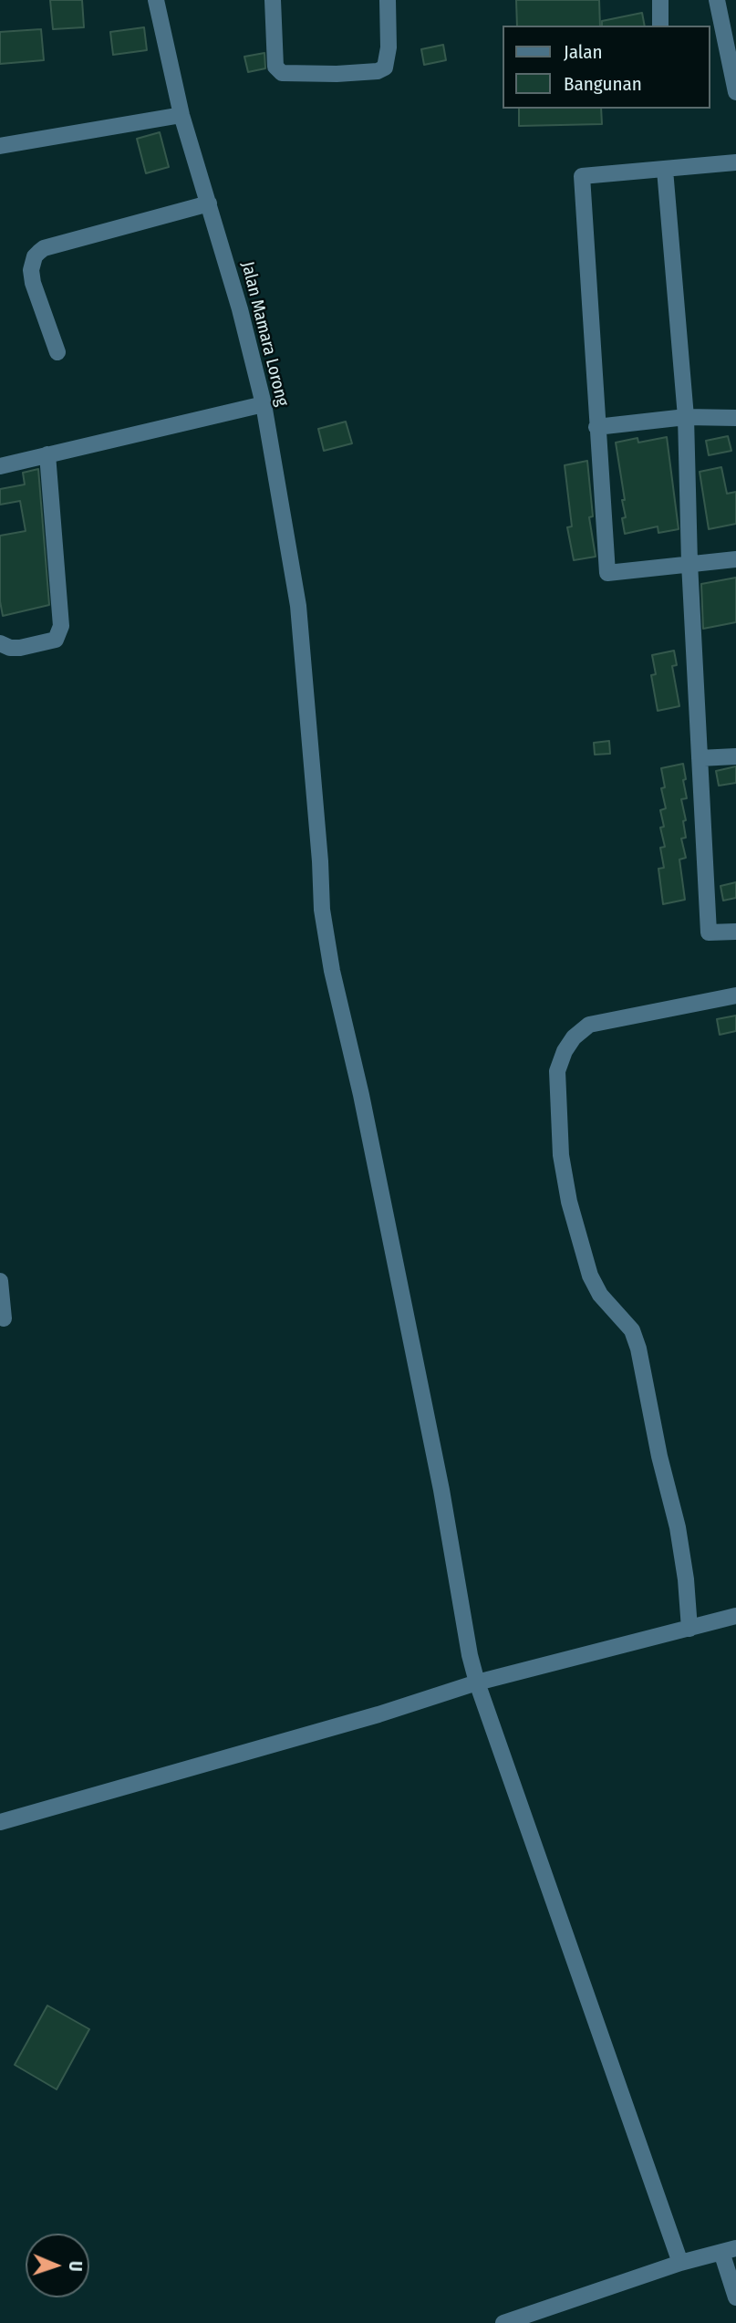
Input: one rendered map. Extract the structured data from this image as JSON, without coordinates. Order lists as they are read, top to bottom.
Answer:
{
  "streets": {
    "street": ["Jalan Mamara Lorong"]
  },
  "legend": ["Jalan", "Bangunan"],
  "north": "right"
}
